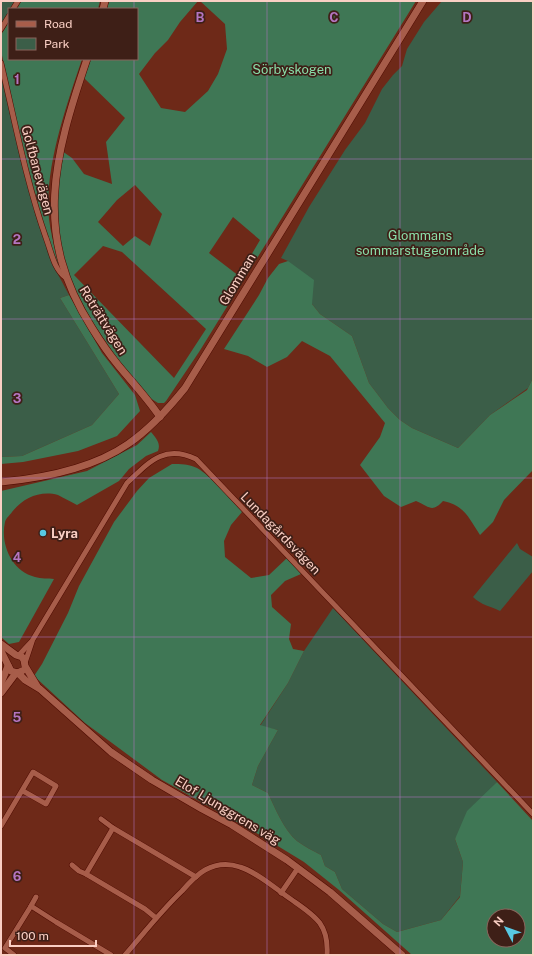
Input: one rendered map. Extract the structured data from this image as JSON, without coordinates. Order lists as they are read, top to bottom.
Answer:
{
  "streets": {
    "street": [
      "Golfbanevägen",
      "Glomman",
      "Reträttvägen",
      "Lundagårdsvägen",
      "Elof Ljunggrens väg"
    ]
  },
  "crossings": [
    ["Golfbanevägen", "Reträttvägen"],
    ["Glomman", "Reträttvägen"],
    ["Lundagårdsvägen", "Elof Ljunggrens väg"]
  ],
  "parks": ["Sörbyskogen", "Glommans sommarstugeområde"],
  "places": ["Lyra"],
  "legend": ["Road", "Park"],
  "scale_bar": "100 m",
  "north": "top left",
  "grid": {
    "columns": ["B", "C", "D"],
    "rows": [
      "1",
      "2",
      "3",
      "4",
      "5",
      "6"
    ]
  }
}
